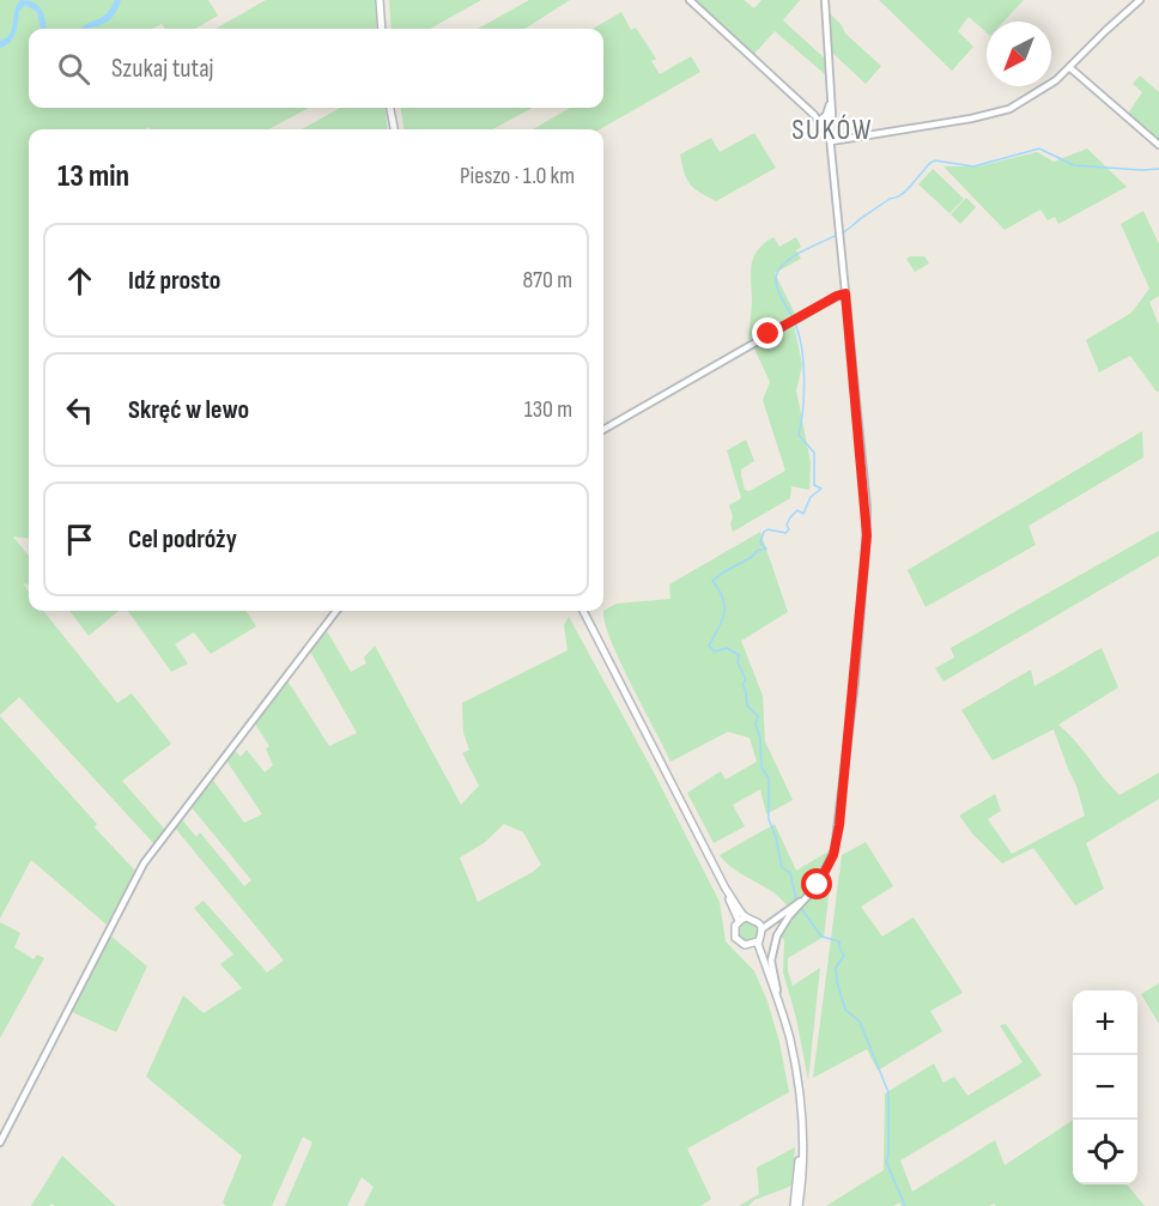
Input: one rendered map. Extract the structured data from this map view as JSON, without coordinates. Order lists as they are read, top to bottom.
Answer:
{
  "districts": ["SUKÓW"],
  "north": "bottom left",
  "page": {
    "search": "Szukaj tutaj",
    "heading": ["13 min", "Pieszo · 1.0 km"],
    "list": [
      ["Idź prosto", "870 m"],
      ["Skręć w lewo", "130 m"],
      "Cel podróży"
    ],
    "map_buttons": ["+", "−"]
  }
}
